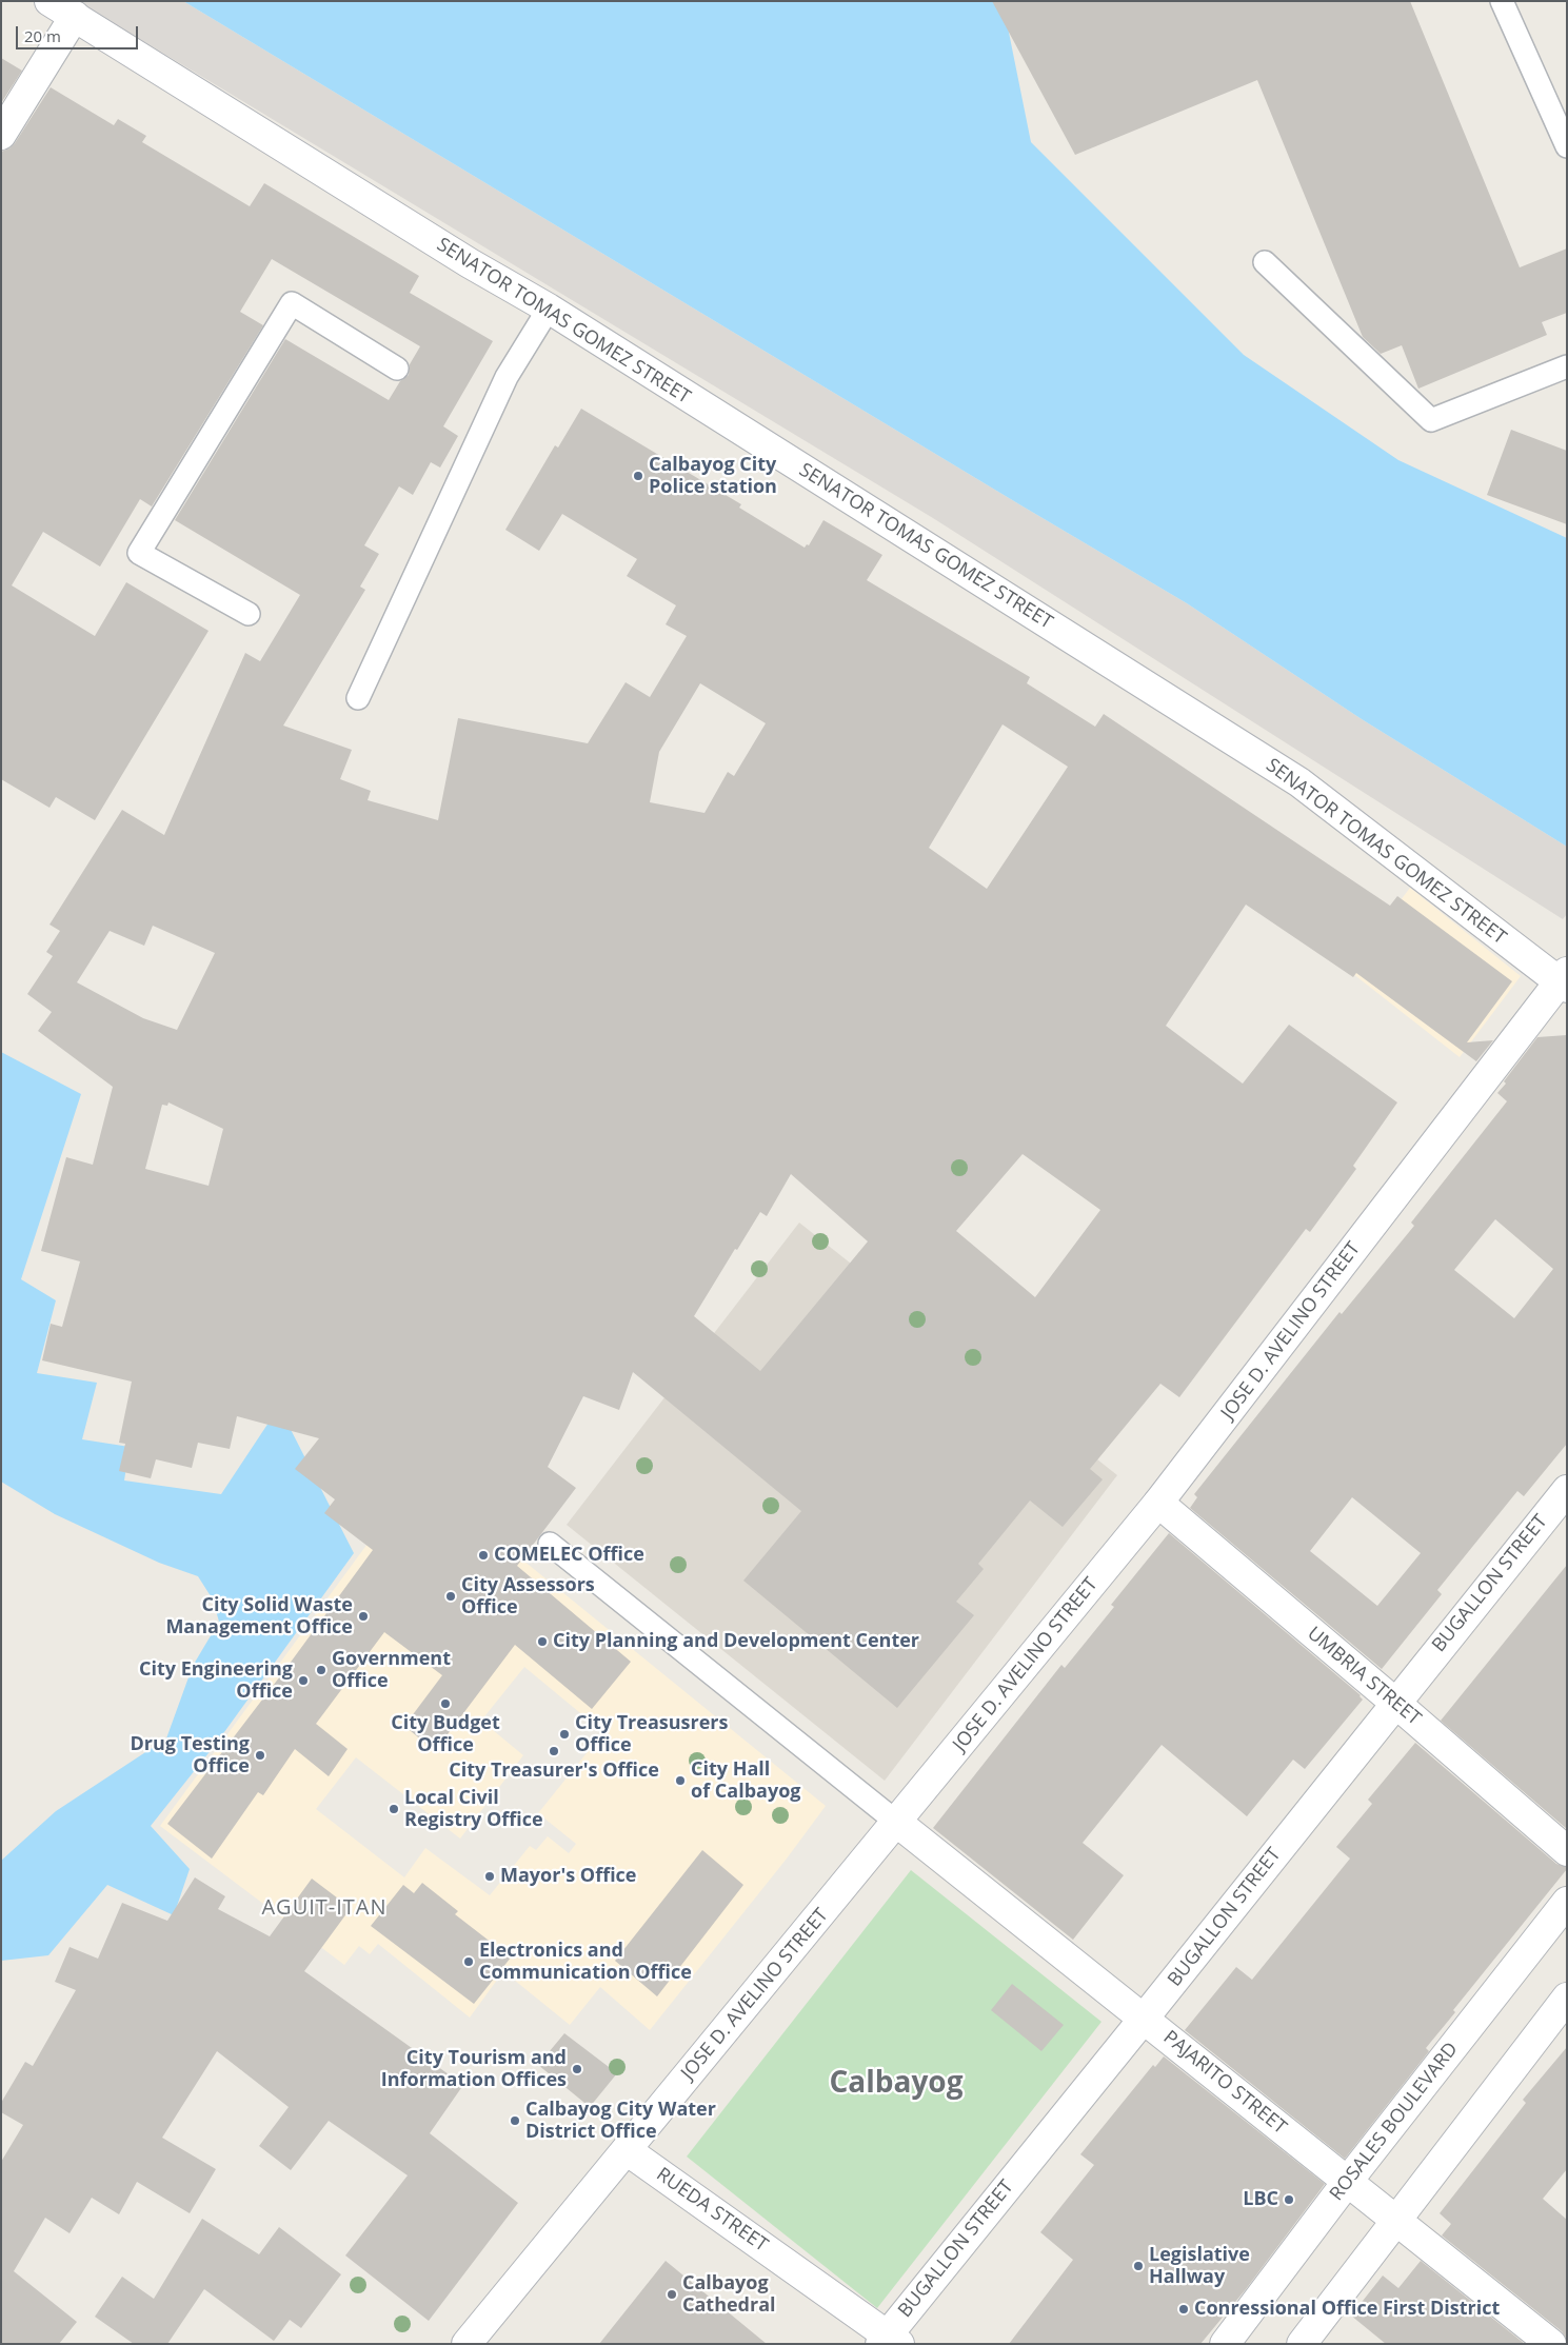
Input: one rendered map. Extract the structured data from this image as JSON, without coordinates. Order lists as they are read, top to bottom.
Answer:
{
  "streets": {
    "street": [
      "SENATOR TOMAS GOMEZ STREET",
      "JOSE D. AVELINO STREET",
      "BUGALLON STREET",
      "UMBRIA STREET",
      "PAJARITO STREET",
      "ROSALES BOULEVARD",
      "RUEDA STREET"
    ]
  },
  "crossings": [
    ["SENATOR TOMAS GOMEZ STREET", "JOSE D. AVELINO STREET"],
    ["JOSE D. AVELINO STREET", "UMBRIA STREET"],
    ["JOSE D. AVELINO STREET", "PAJARITO STREET"],
    ["JOSE D. AVELINO STREET", "RUEDA STREET"],
    ["BUGALLON STREET", "UMBRIA STREET"],
    ["BUGALLON STREET", "PAJARITO STREET"],
    ["BUGALLON STREET", "RUEDA STREET"],
    ["PAJARITO STREET", "ROSALES BOULEVARD"]
  ],
  "districts": ["AGUIT-ITAN", "Calbayog"],
  "places": [
    "Calbayog City Police station",
    "COMELEC Office",
    "City Assessors Office",
    "City Solid Waste Management Office",
    "City Planning and Development Center",
    "Government Office",
    "City Engineering Office",
    "City Budget Office",
    "City Treasusrers Office",
    "City Treasurer's Office",
    "Drug Testing Office",
    "City Hall of Calbayog",
    "Local Civil Registry Office",
    "Mayor's Office",
    "Electronics and Communication Office",
    "City Tourism and Information Offices",
    "Calbayog City Water District Office",
    "LBC",
    "Legislative Hallway",
    "Calbayog Cathedral",
    "Conressional Office First District"
  ],
  "scale_bar": "20 m"
}
